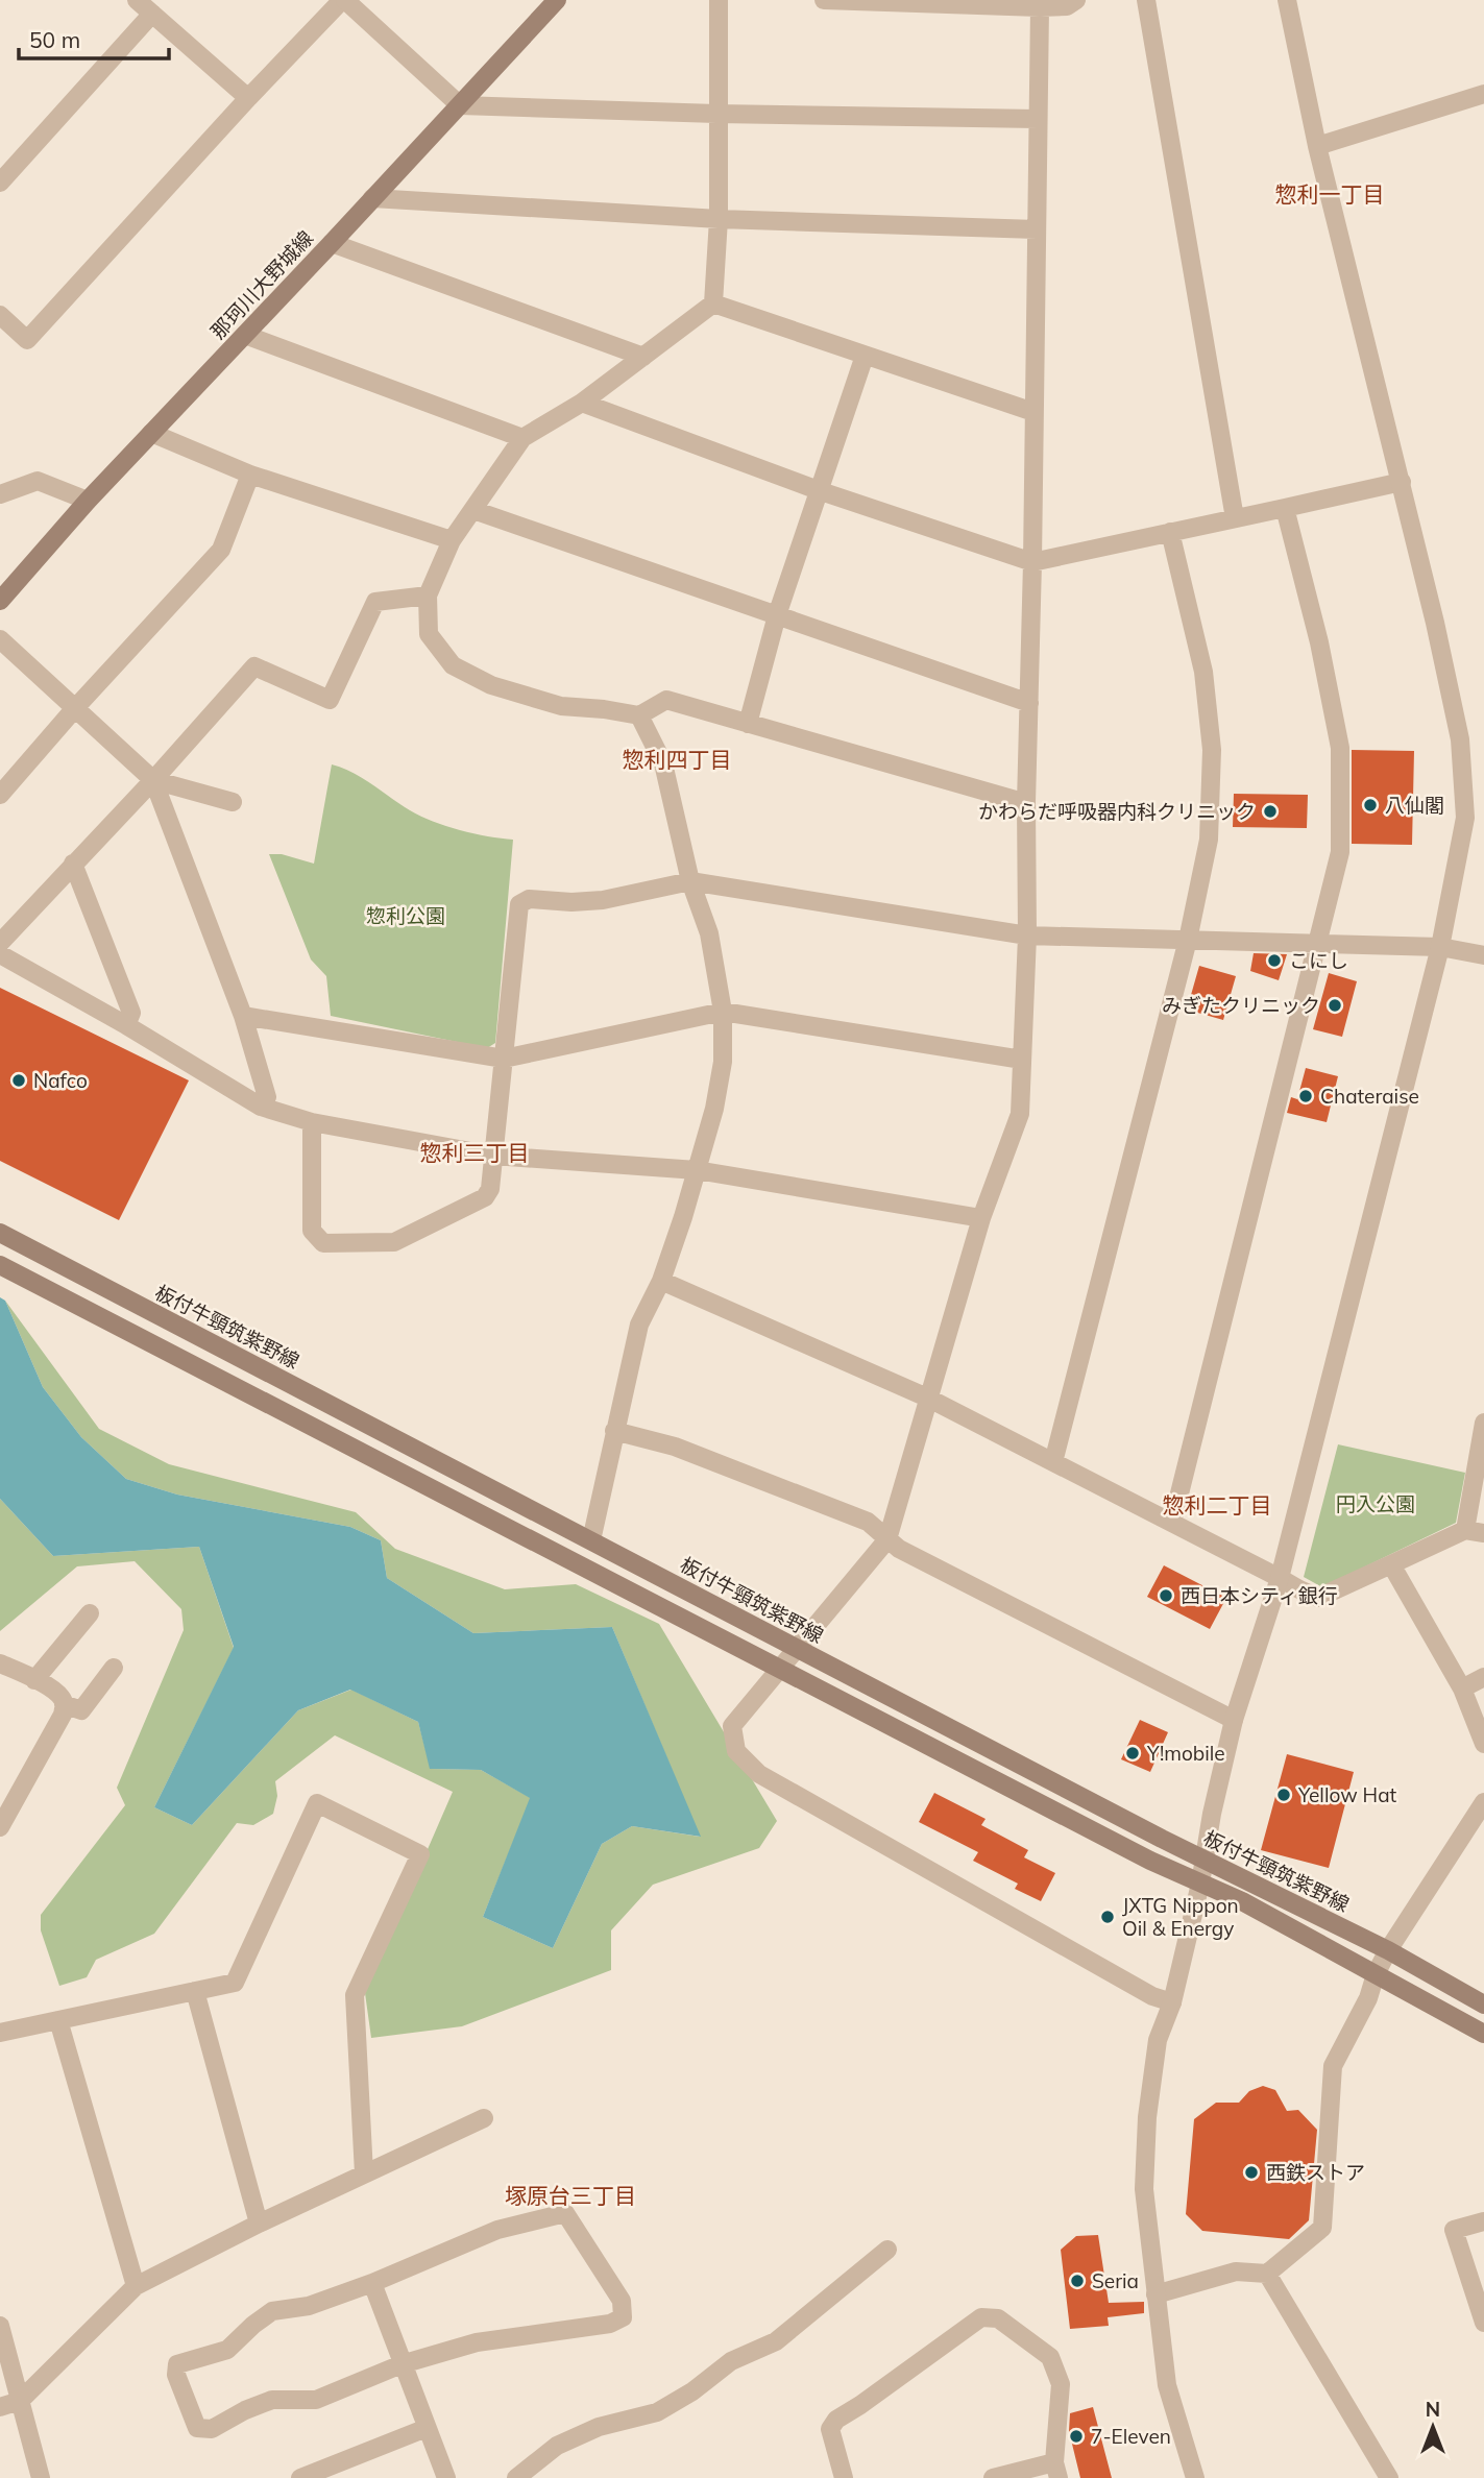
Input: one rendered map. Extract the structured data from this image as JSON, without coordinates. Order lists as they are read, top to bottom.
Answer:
{
  "streets": {
    "main road": ["那珂川大野城線", "板付牛頸筑紫野線"]
  },
  "districts": [
    "惣利一丁目",
    "惣利四丁目",
    "惣利三丁目",
    "惣利二丁目",
    "塚原台三丁目"
  ],
  "parks": ["惣利公園", "円入公園"],
  "places": [
    "八仙閣",
    "かわらだ呼吸器内科クリニック",
    "こにし",
    "みぎたクリニック",
    "Nafco",
    "Chateraise",
    "西日本シティ銀行",
    "Y!mobile",
    "Yellow Hat",
    "JXTG Nippon Oil & Energy",
    "西鉄ストア",
    "Seria",
    "7-Eleven"
  ],
  "scale_bar": "50 m",
  "north": "top"
}
